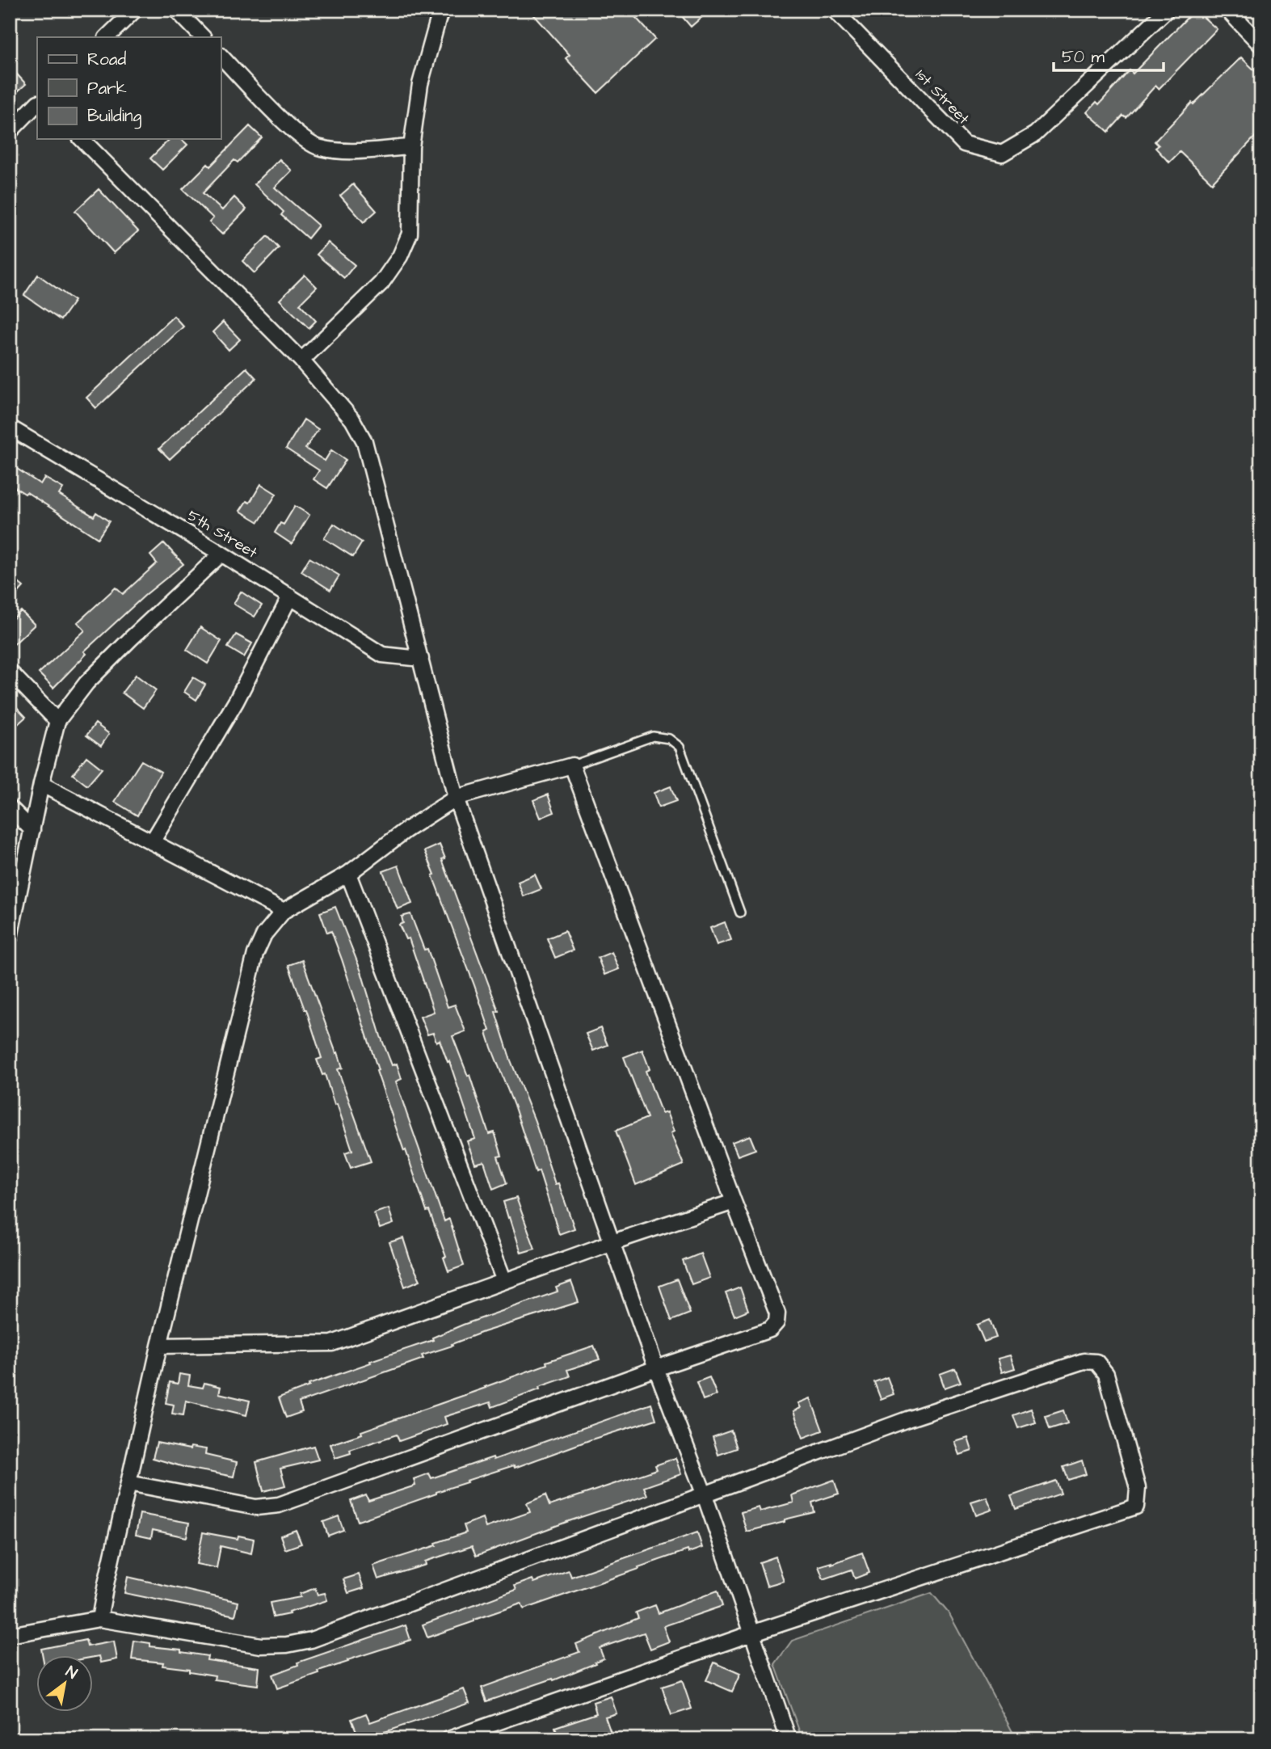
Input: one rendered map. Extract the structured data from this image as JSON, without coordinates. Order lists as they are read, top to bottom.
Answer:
{
  "streets": {
    "street": ["1st Street", "5th Street"]
  },
  "legend": ["Road", "Park", "Building"],
  "scale_bar": "50 m",
  "north": "top right"
}
